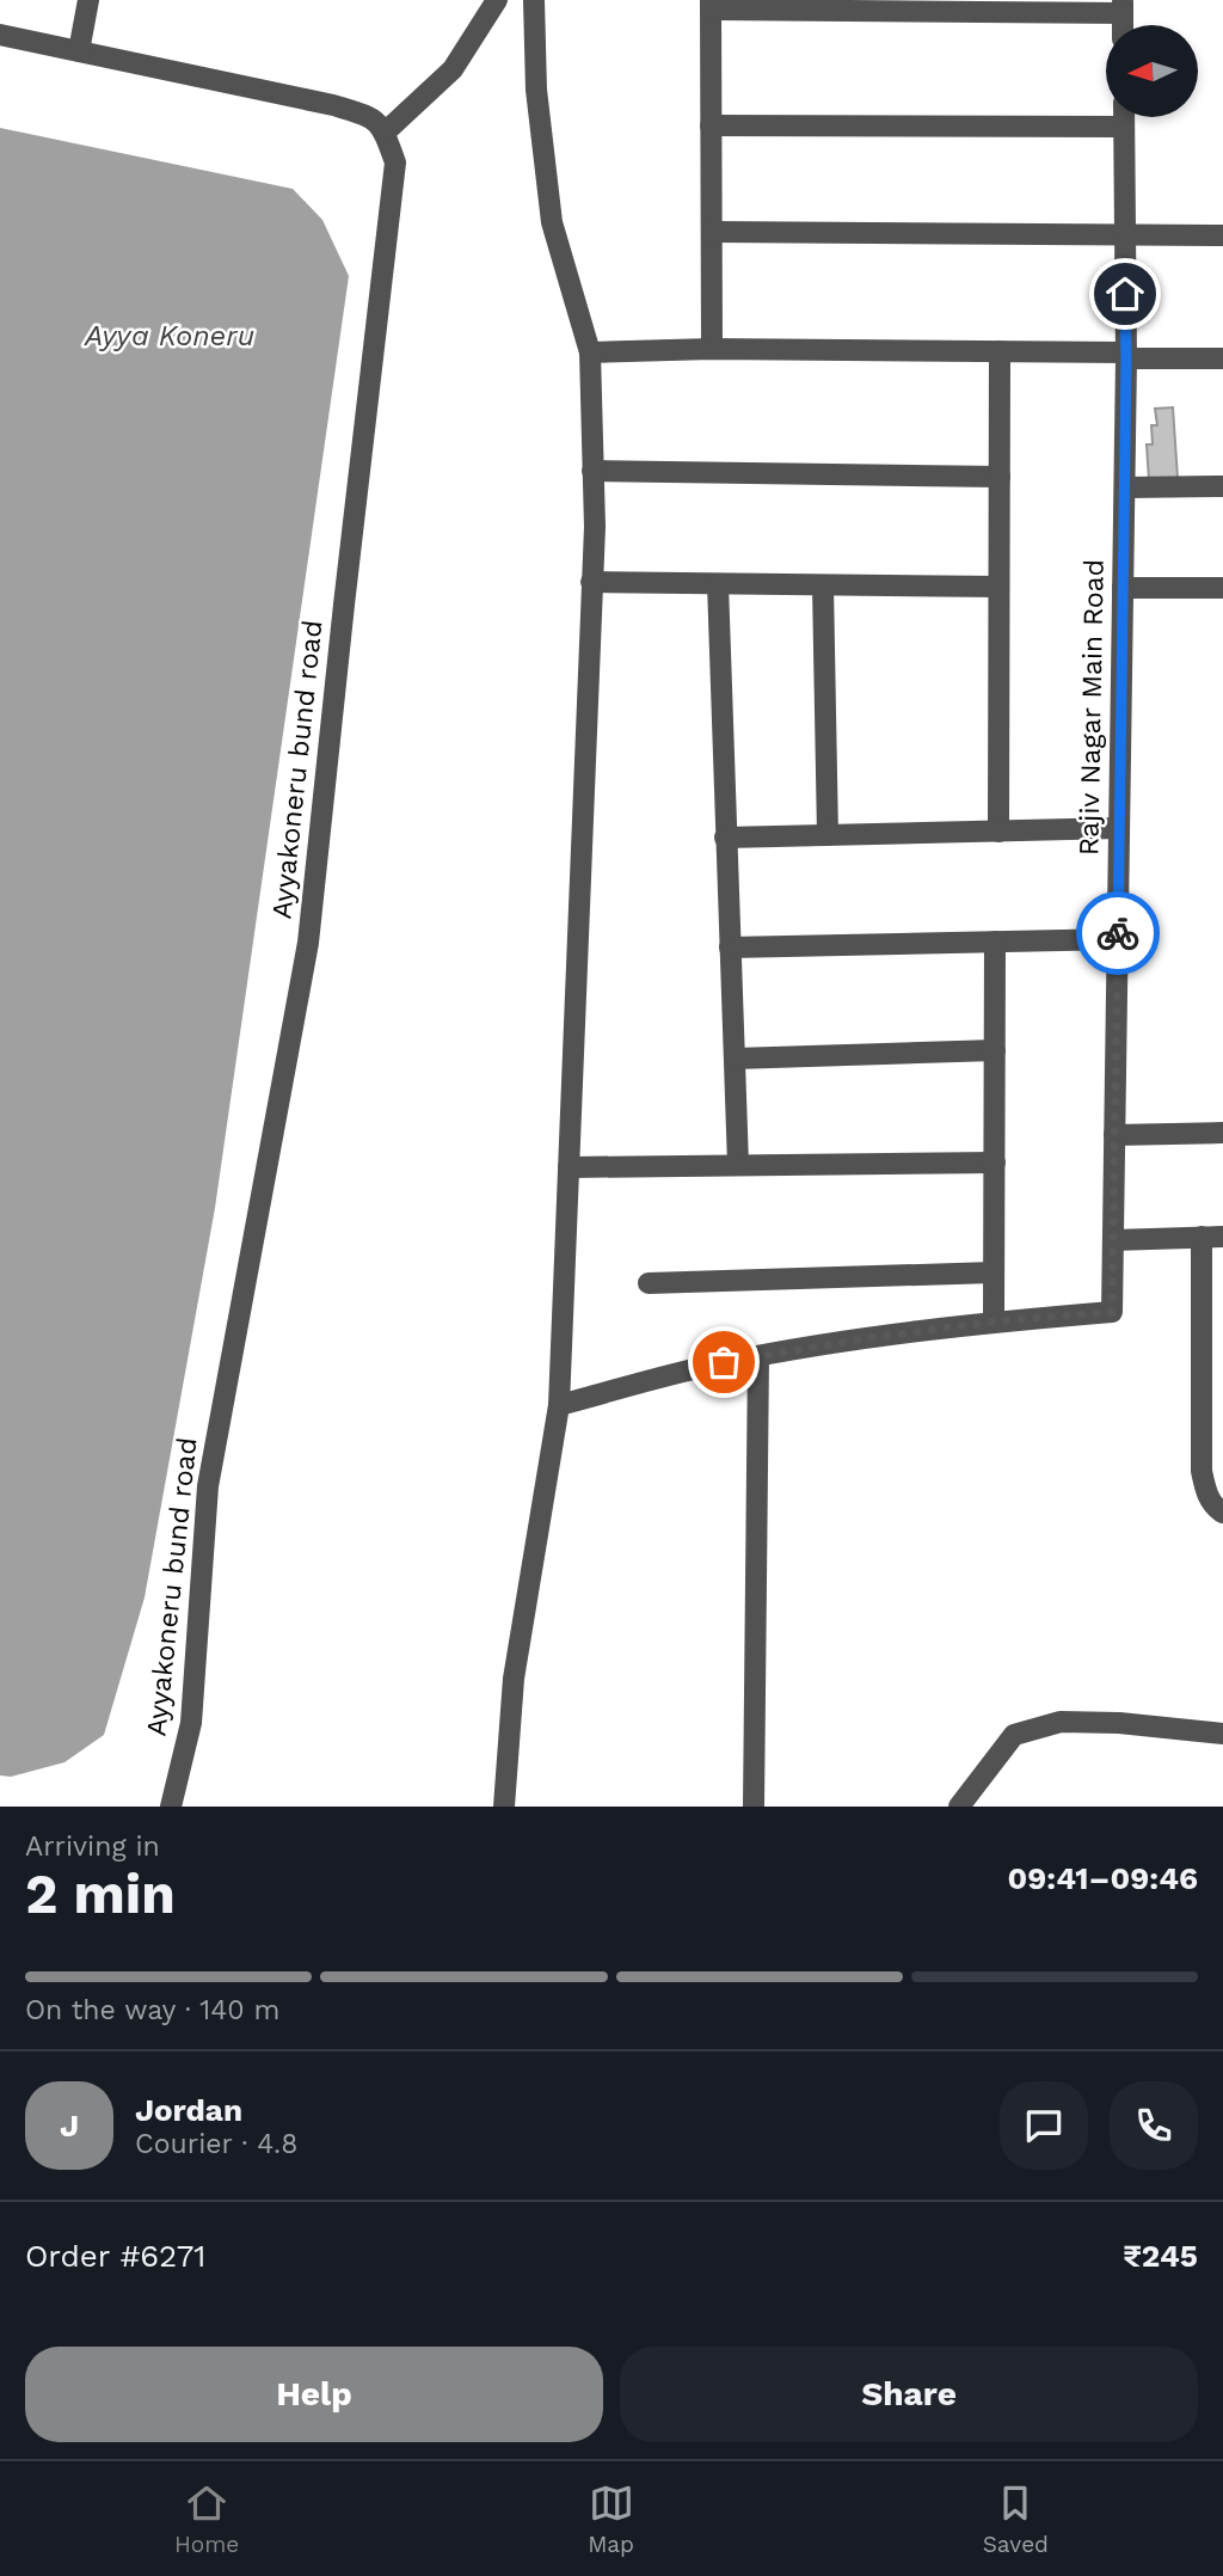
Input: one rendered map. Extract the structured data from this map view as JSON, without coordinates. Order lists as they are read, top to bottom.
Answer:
{
  "streets": {
    "street": ["Rajiv Nagar Main Road", "Ayyakoneru bund road"]
  },
  "water": ["Ayya Koneru"],
  "north": "left",
  "page": {
    "heading": ["2 min", "Arriving in", "09:41–09:46"],
    "panel": [
      "Jordan",
      "Courier · 4.8",
      "Order #6271",
      "₹245"
    ],
    "bar": "On the way · 140 m",
    "round": "J",
    "buttons": ["Help", "Share"],
    "tabs": ["Home", "Map", "Saved"]
  }
}
